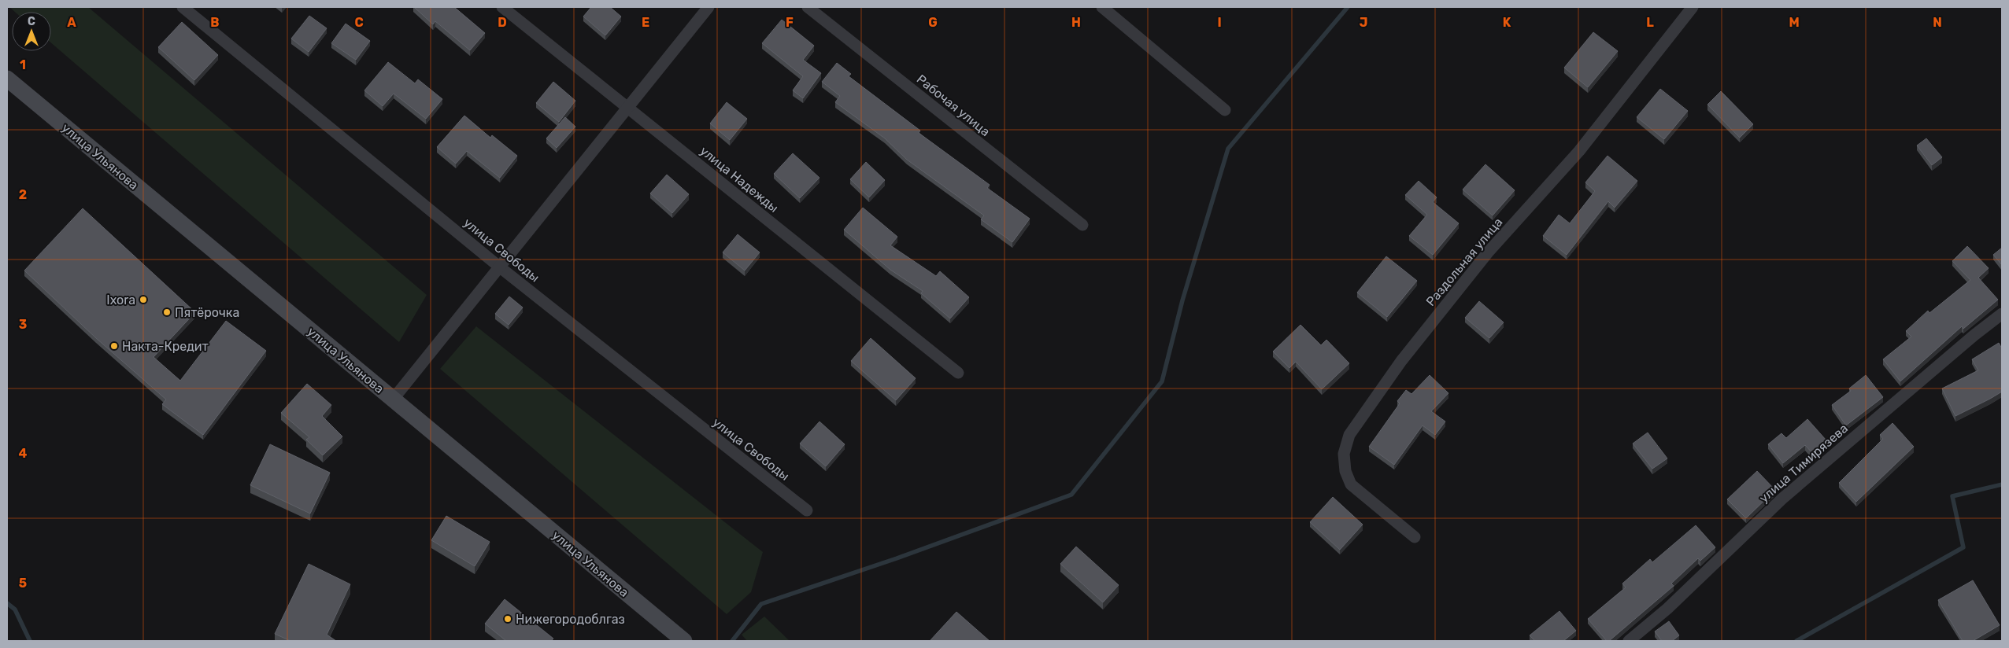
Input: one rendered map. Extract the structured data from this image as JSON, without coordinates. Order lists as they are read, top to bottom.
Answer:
{
  "streets": {
    "main road": ["улица Ульянова"],
    "street": [
      "Рабочая улица",
      "улица Надежды",
      "улица Свободы",
      "Раздольная улица",
      "улица Тимирязева"
    ]
  },
  "places": [
    "Ixora",
    "Пятёрочка",
    "Накта-Кредит",
    "Нижегородоблгаз"
  ],
  "north": "top",
  "grid": {
    "columns": [
      "A",
      "B",
      "C",
      "D",
      "E",
      "F",
      "G",
      "H",
      "I",
      "J",
      "K",
      "L",
      "M",
      "N"
    ],
    "rows": [
      "1",
      "2",
      "3",
      "4",
      "5"
    ]
  }
}
